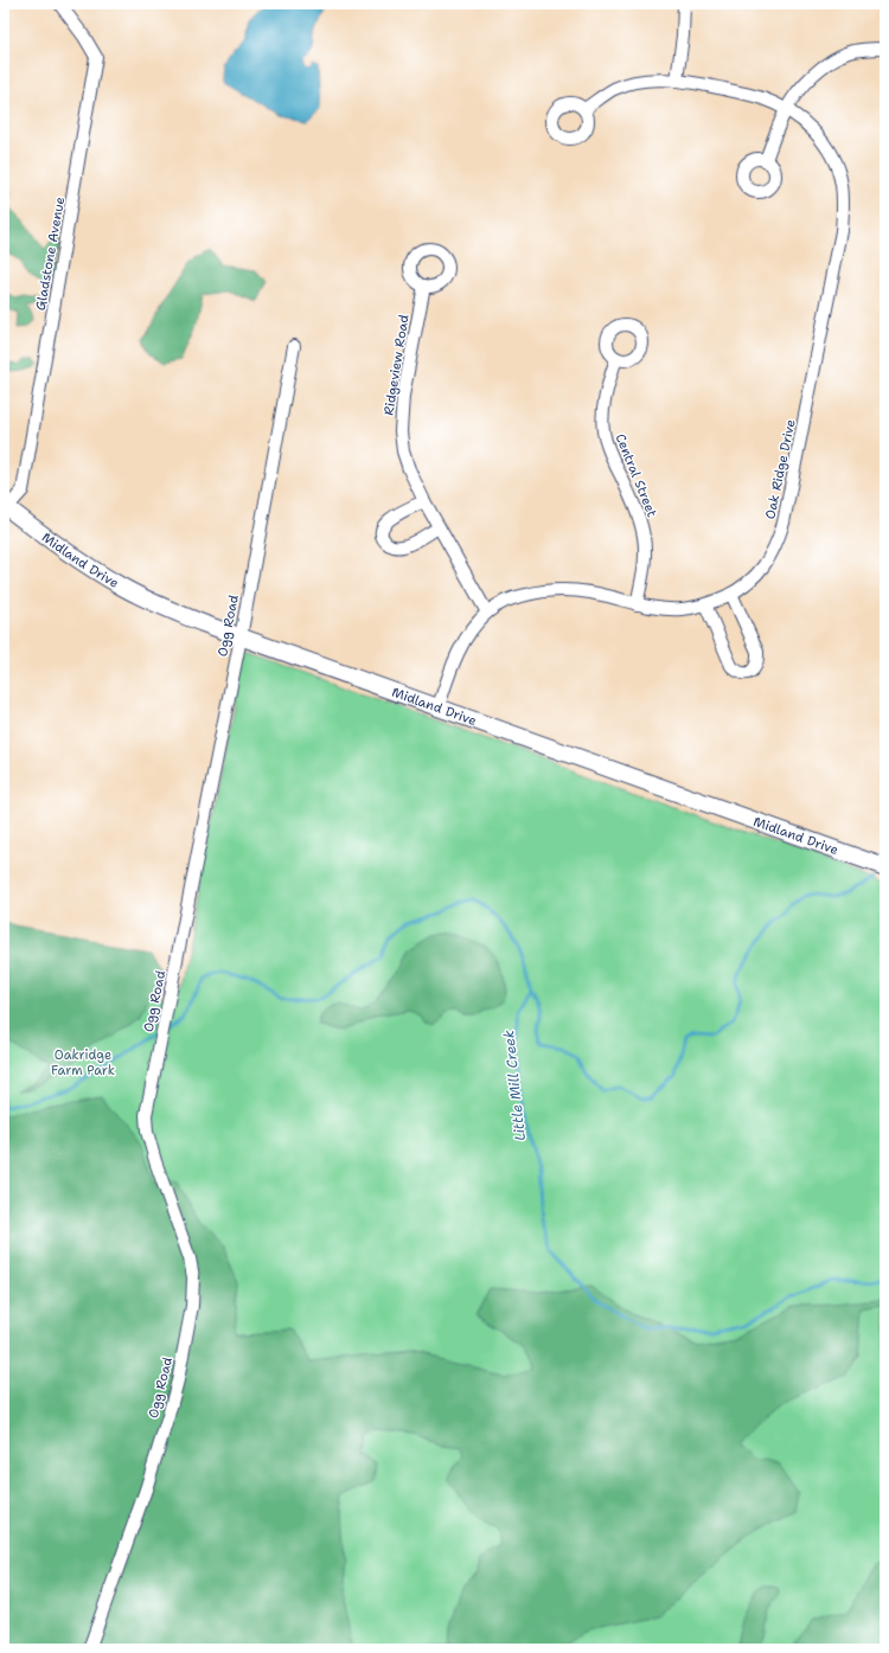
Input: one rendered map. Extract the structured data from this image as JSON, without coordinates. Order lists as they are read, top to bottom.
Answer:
{
  "streets": {
    "main road": ["Midland Drive"],
    "street": [
      "Gladstone Avenue",
      "Ridgeview Road",
      "Oak Ridge Drive",
      "Central Street",
      "Ogg Road"
    ]
  },
  "crossings": [
    ["Gladstone Avenue", "Midland Drive"],
    ["Ridgeview Road", "Oak Ridge Drive"],
    ["Oak Ridge Drive", "Central Street"],
    ["Oak Ridge Drive", "Midland Drive"],
    ["Midland Drive", "Ogg Road"]
  ],
  "water": ["Little Mill Creek"],
  "parks": ["Oakridge Farm Park"]
}
